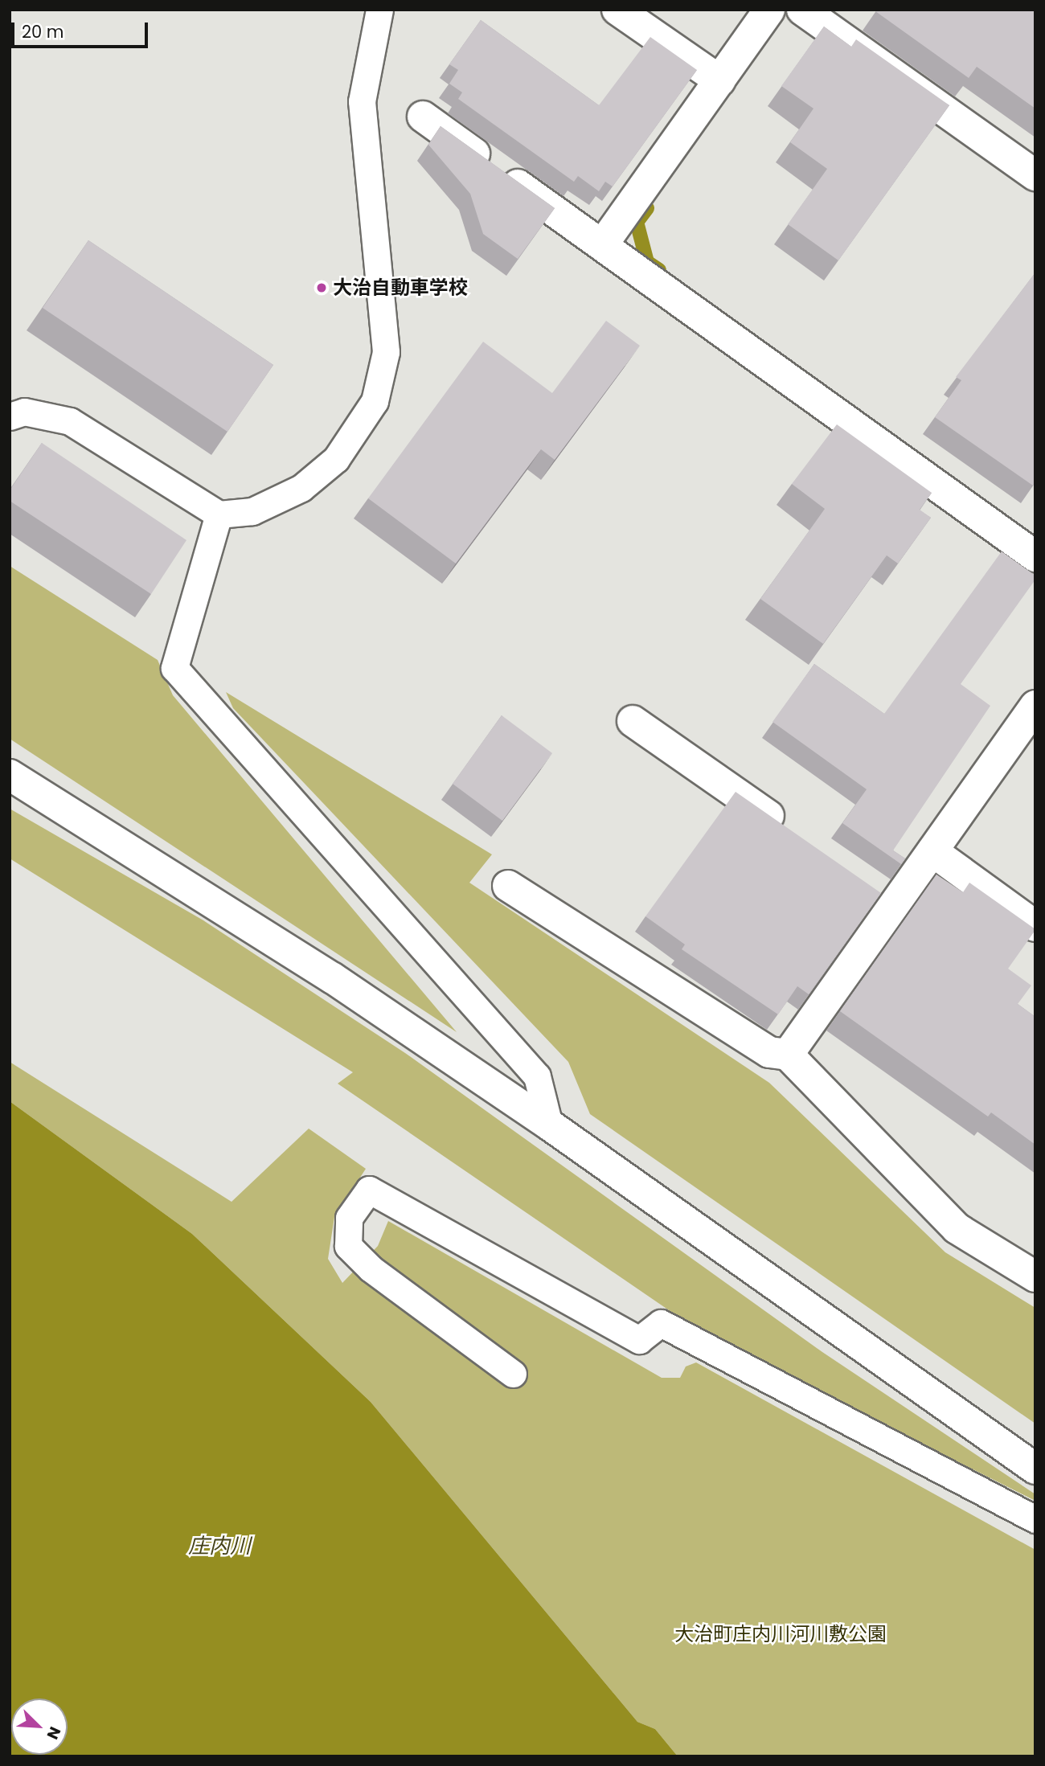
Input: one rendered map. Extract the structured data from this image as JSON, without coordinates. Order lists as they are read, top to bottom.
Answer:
{
  "water": ["庄内川"],
  "parks": ["大治町庄内川河川敷公園"],
  "places": ["大治自動車学校"],
  "scale_bar": "20 m",
  "north": "bottom right"
}
